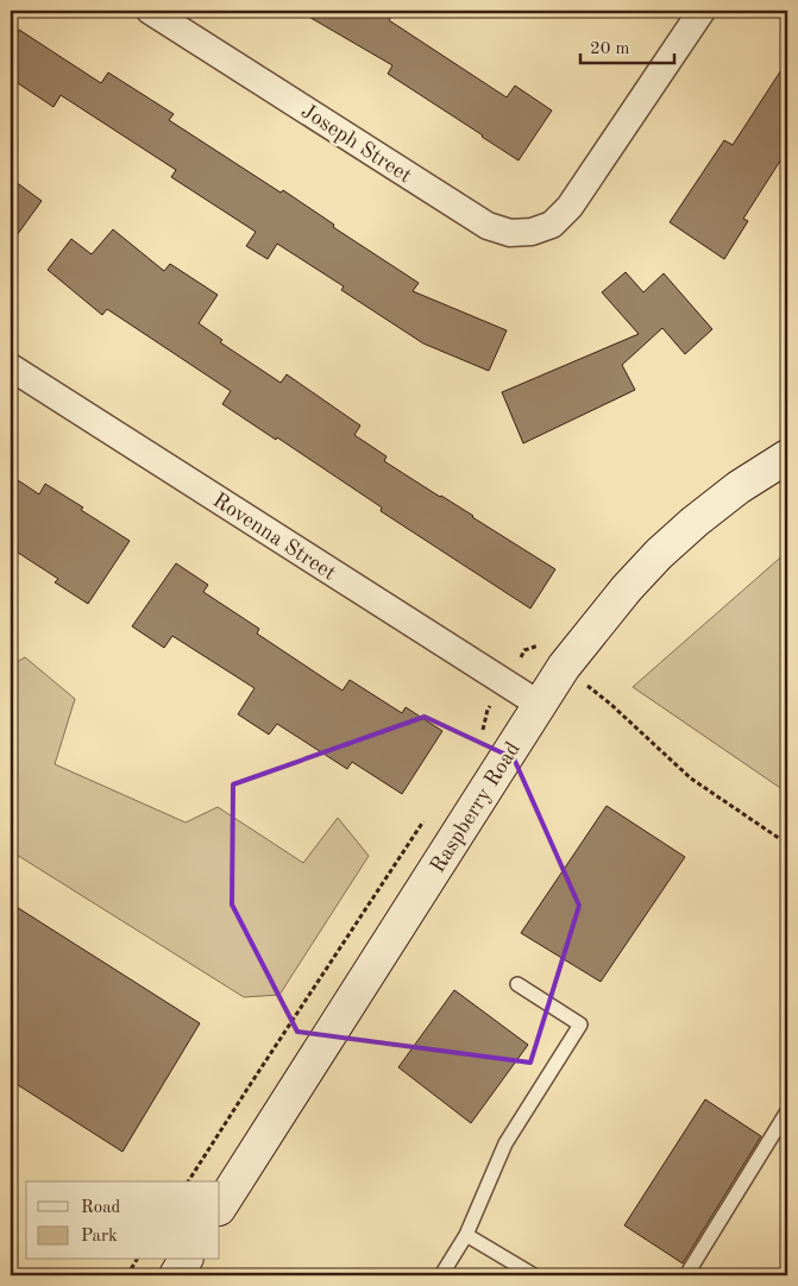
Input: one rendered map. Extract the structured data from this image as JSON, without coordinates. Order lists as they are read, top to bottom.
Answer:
{
  "streets": {
    "main road": ["Raspberry Road"],
    "street": ["Joseph Street", "Rovenna Street"]
  },
  "crossings": [
    ["Rovenna Street", "Raspberry Road"]
  ],
  "legend": ["Road", "Park"],
  "scale_bar": "20 m"
}
